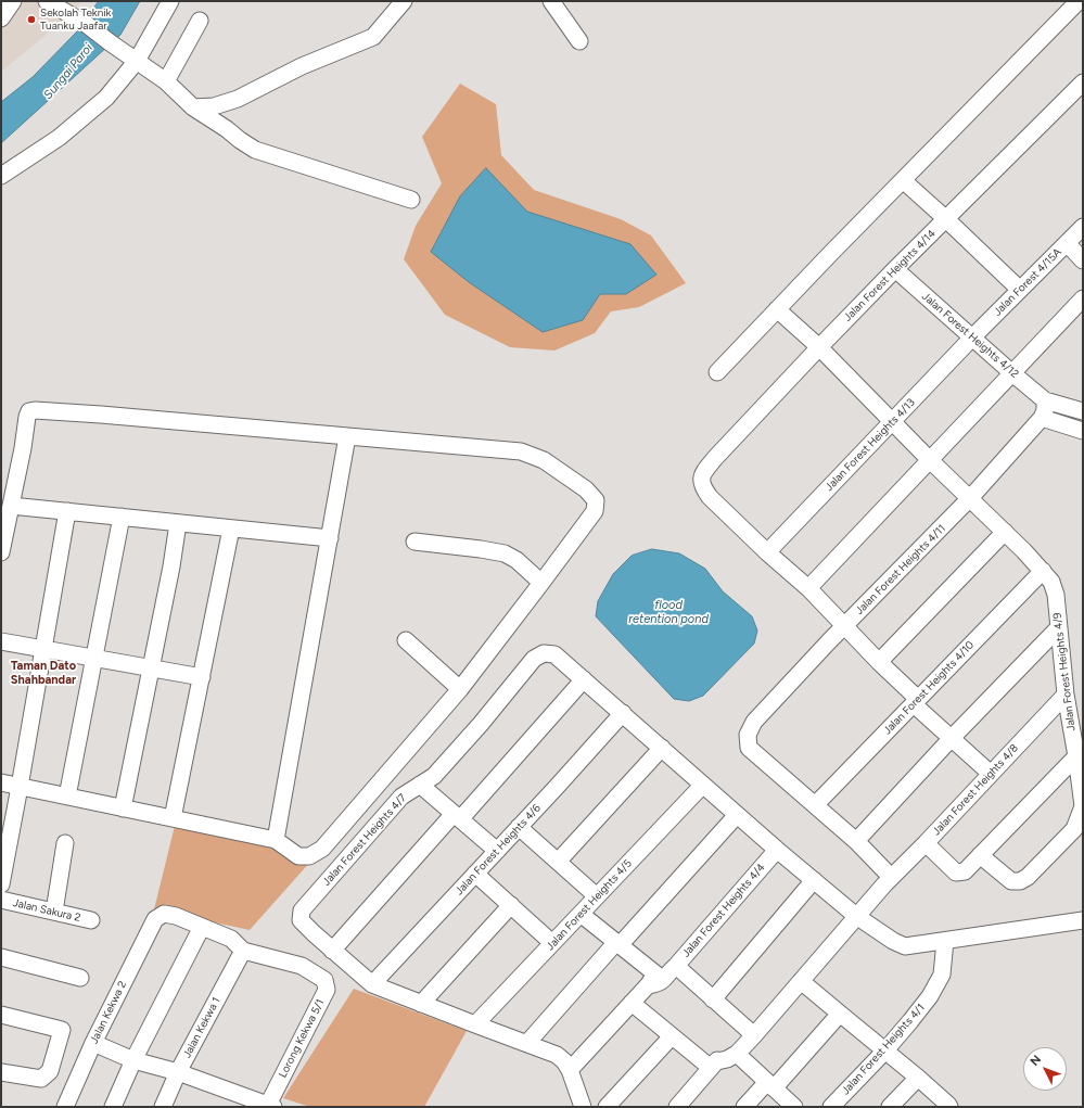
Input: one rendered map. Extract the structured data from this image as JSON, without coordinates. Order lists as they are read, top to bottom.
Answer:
{
  "streets": {
    "street": [
      "Jalan Forest Heights 4/14",
      "Jalan Forest 4/15A",
      "Jalan Forest Heights 4/12",
      "Jalan Forest Heights 4/13",
      "Jalan Forest Heights 4/11",
      "Jalan Forest Heights 4/9",
      "Jalan Forest Heights 4/10",
      "Jalan Forest Heights 4/8",
      "Jalan Forest Heights 4/7",
      "Jalan Forest Heights 4/6",
      "Jalan Forest Heights 4/5",
      "Jalan Sakura 2",
      "Jalan Forest Heights 4/4",
      "Jalan Kekwa 2",
      "Jalan Kekwa 1",
      "Lorong Kekwa 5/1",
      "Jalan Forest Heights 4/1"
    ]
  },
  "crossings": [
    ["Jalan Forest Heights 4/14", "Jalan Forest Heights 4/12"],
    ["Jalan Forest Heights 4/14", "Jalan Forest Heights 4/13"],
    ["Jalan Forest Heights 4/14", "Jalan Forest Heights 4/9"],
    ["Jalan Forest 4/15A", "Jalan Forest Heights 4/12"],
    ["Jalan Forest 4/15A", "Jalan Forest Heights 4/13"],
    ["Jalan Forest Heights 4/12", "Jalan Forest Heights 4/13"],
    ["Jalan Forest Heights 4/12", "Jalan Forest Heights 4/11"],
    ["Jalan Forest Heights 4/13", "Jalan Forest Heights 4/9"],
    ["Jalan Forest Heights 4/11", "Jalan Forest Heights 4/9"],
    ["Jalan Forest Heights 4/11", "Jalan Forest Heights 4/10"],
    ["Jalan Forest Heights 4/9", "Jalan Forest Heights 4/10"],
    ["Jalan Forest Heights 4/9", "Jalan Forest Heights 4/8"],
    ["Jalan Kekwa 1", "Lorong Kekwa 5/1"]
  ],
  "districts": ["Taman Dato Shahbandar"],
  "water": ["Sungai Paroi", "flood retention pond"],
  "places": ["Sekolah Teknik Tuanku Jaafar"],
  "north": "top left"
}
